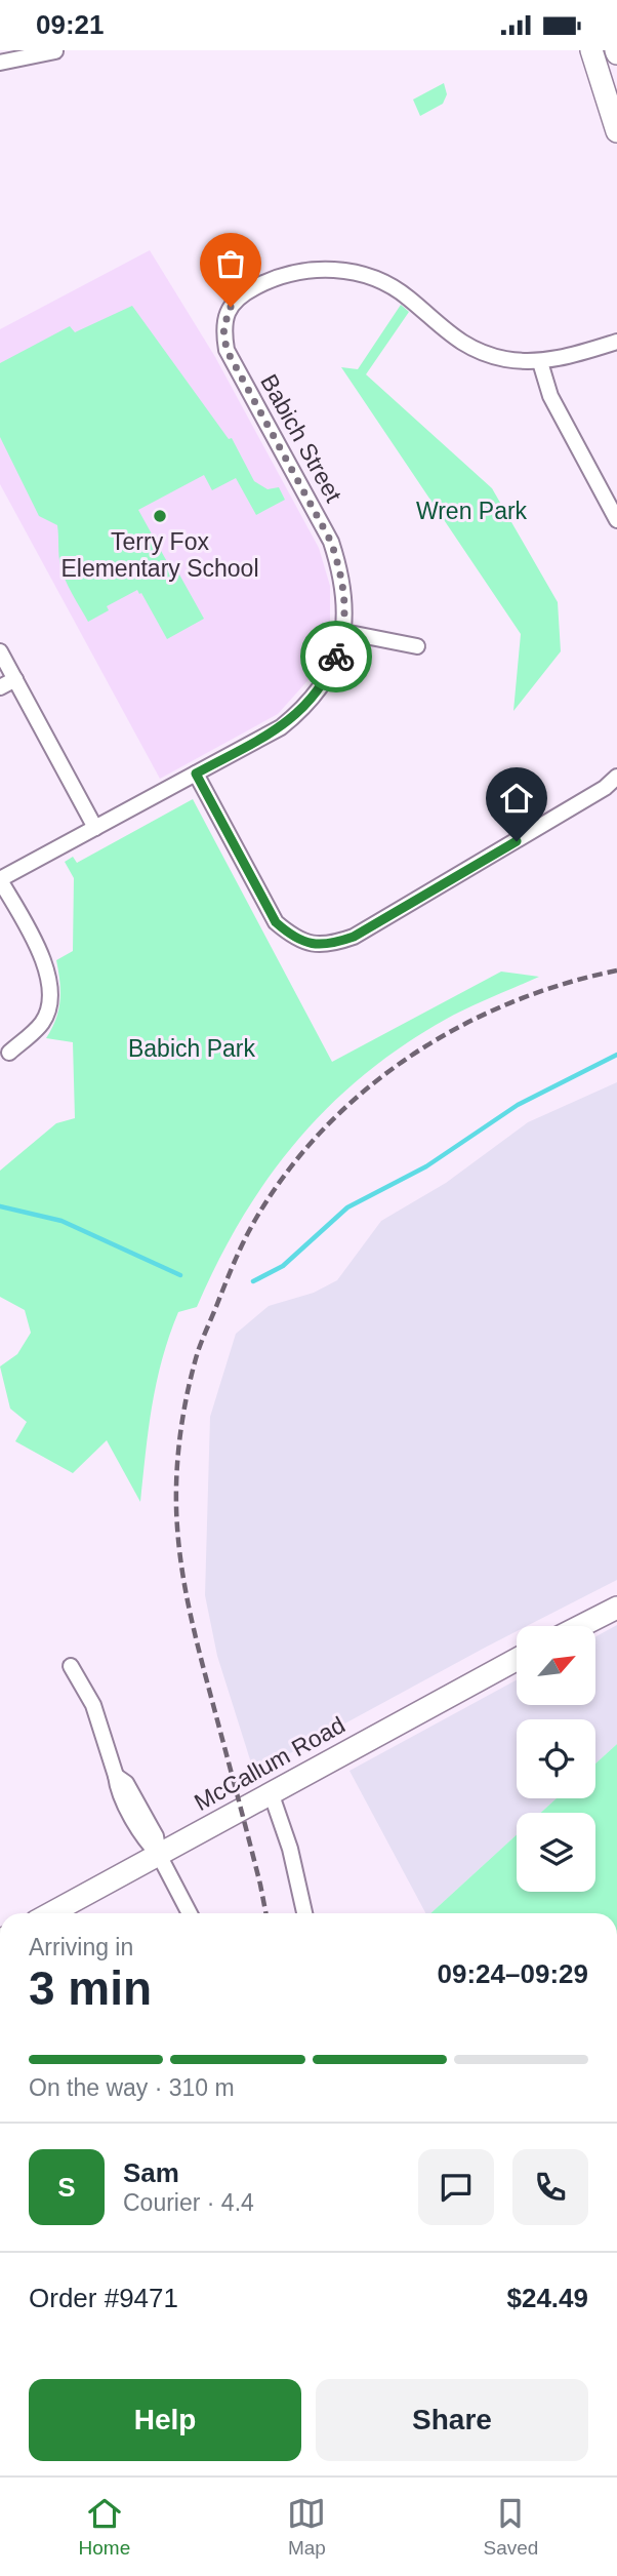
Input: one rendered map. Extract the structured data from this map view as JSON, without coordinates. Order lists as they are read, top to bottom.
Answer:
{
  "streets": {
    "street": ["Babich Street", "McCallum Road"]
  },
  "parks": ["Wren Park", "Babich Park"],
  "places": ["Terry Fox Elementary School"],
  "north": "top right",
  "page": {
    "status": "09:21",
    "heading": ["3 min", "Arriving in", "09:24–09:29"],
    "panel": [
      "Sam",
      "Courier · 4.4",
      "Order #9471",
      "$24.49"
    ],
    "bar": "On the way · 310 m",
    "round": "S",
    "buttons": ["Help", "Share"],
    "tabs": ["Home", "Map", "Saved"]
  }
}
